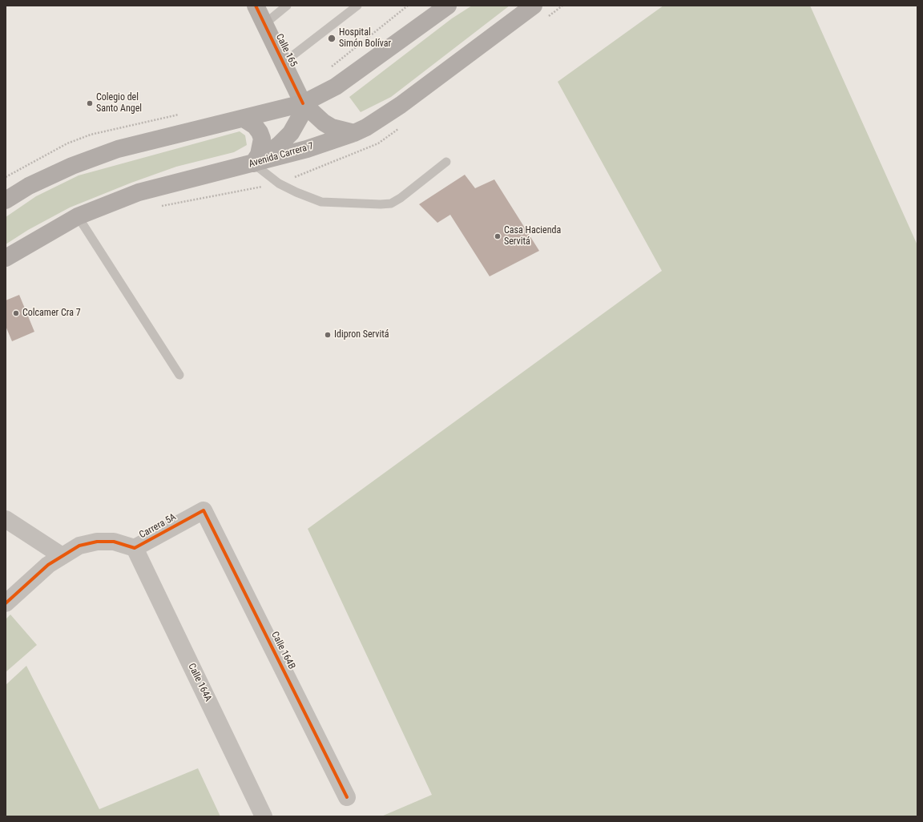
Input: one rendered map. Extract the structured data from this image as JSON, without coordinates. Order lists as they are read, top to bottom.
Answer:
{
  "streets": {
    "main road": ["Avenida Carrera 7"],
    "street": [
      "Calle 165",
      "Carrera 5A",
      "Calle 164B",
      "Calle 164A"
    ]
  },
  "crossings": [
    ["Carrera 5A", "Calle 164B"],
    ["Carrera 5A", "Calle 164A"]
  ],
  "places": [
    "Hospital Simón Bolívar",
    "Colegio del Santo Angel",
    "Casa Hacienda Servitá",
    "Colcamer Cra 7",
    "Idipron Servitá"
  ]
}
